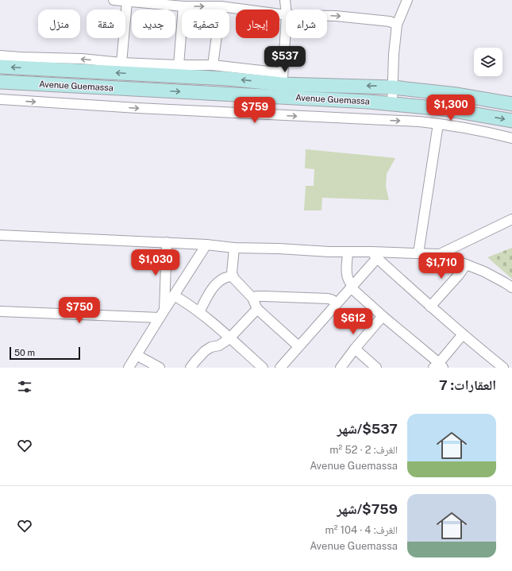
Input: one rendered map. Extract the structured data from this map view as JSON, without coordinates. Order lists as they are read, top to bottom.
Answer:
{
  "streets": {
    "main road": ["Avenue Guemassa"]
  },
  "scale_bar": "50 m",
  "page": {
    "chip": [
      "شراء",
      "إيجار",
      "تصفية",
      "جديد",
      "شقة",
      "منزل"
    ],
    "price": [
      "$537",
      "$1,300",
      "$759",
      "$1,030",
      "$1,710",
      "$750",
      "$612"
    ],
    "scale": "50 m",
    "heading": "العقارات: 7",
    "list": [
      {
        "name": "$537/شهر",
        "note": "الغرف: 2 · 52 m² · Avenue Guemassa"
      },
      {
        "name": "$759/شهر",
        "note": "الغرف: 4 · 104 m² · Avenue Guemassa"
      }
    ]
  }
}
